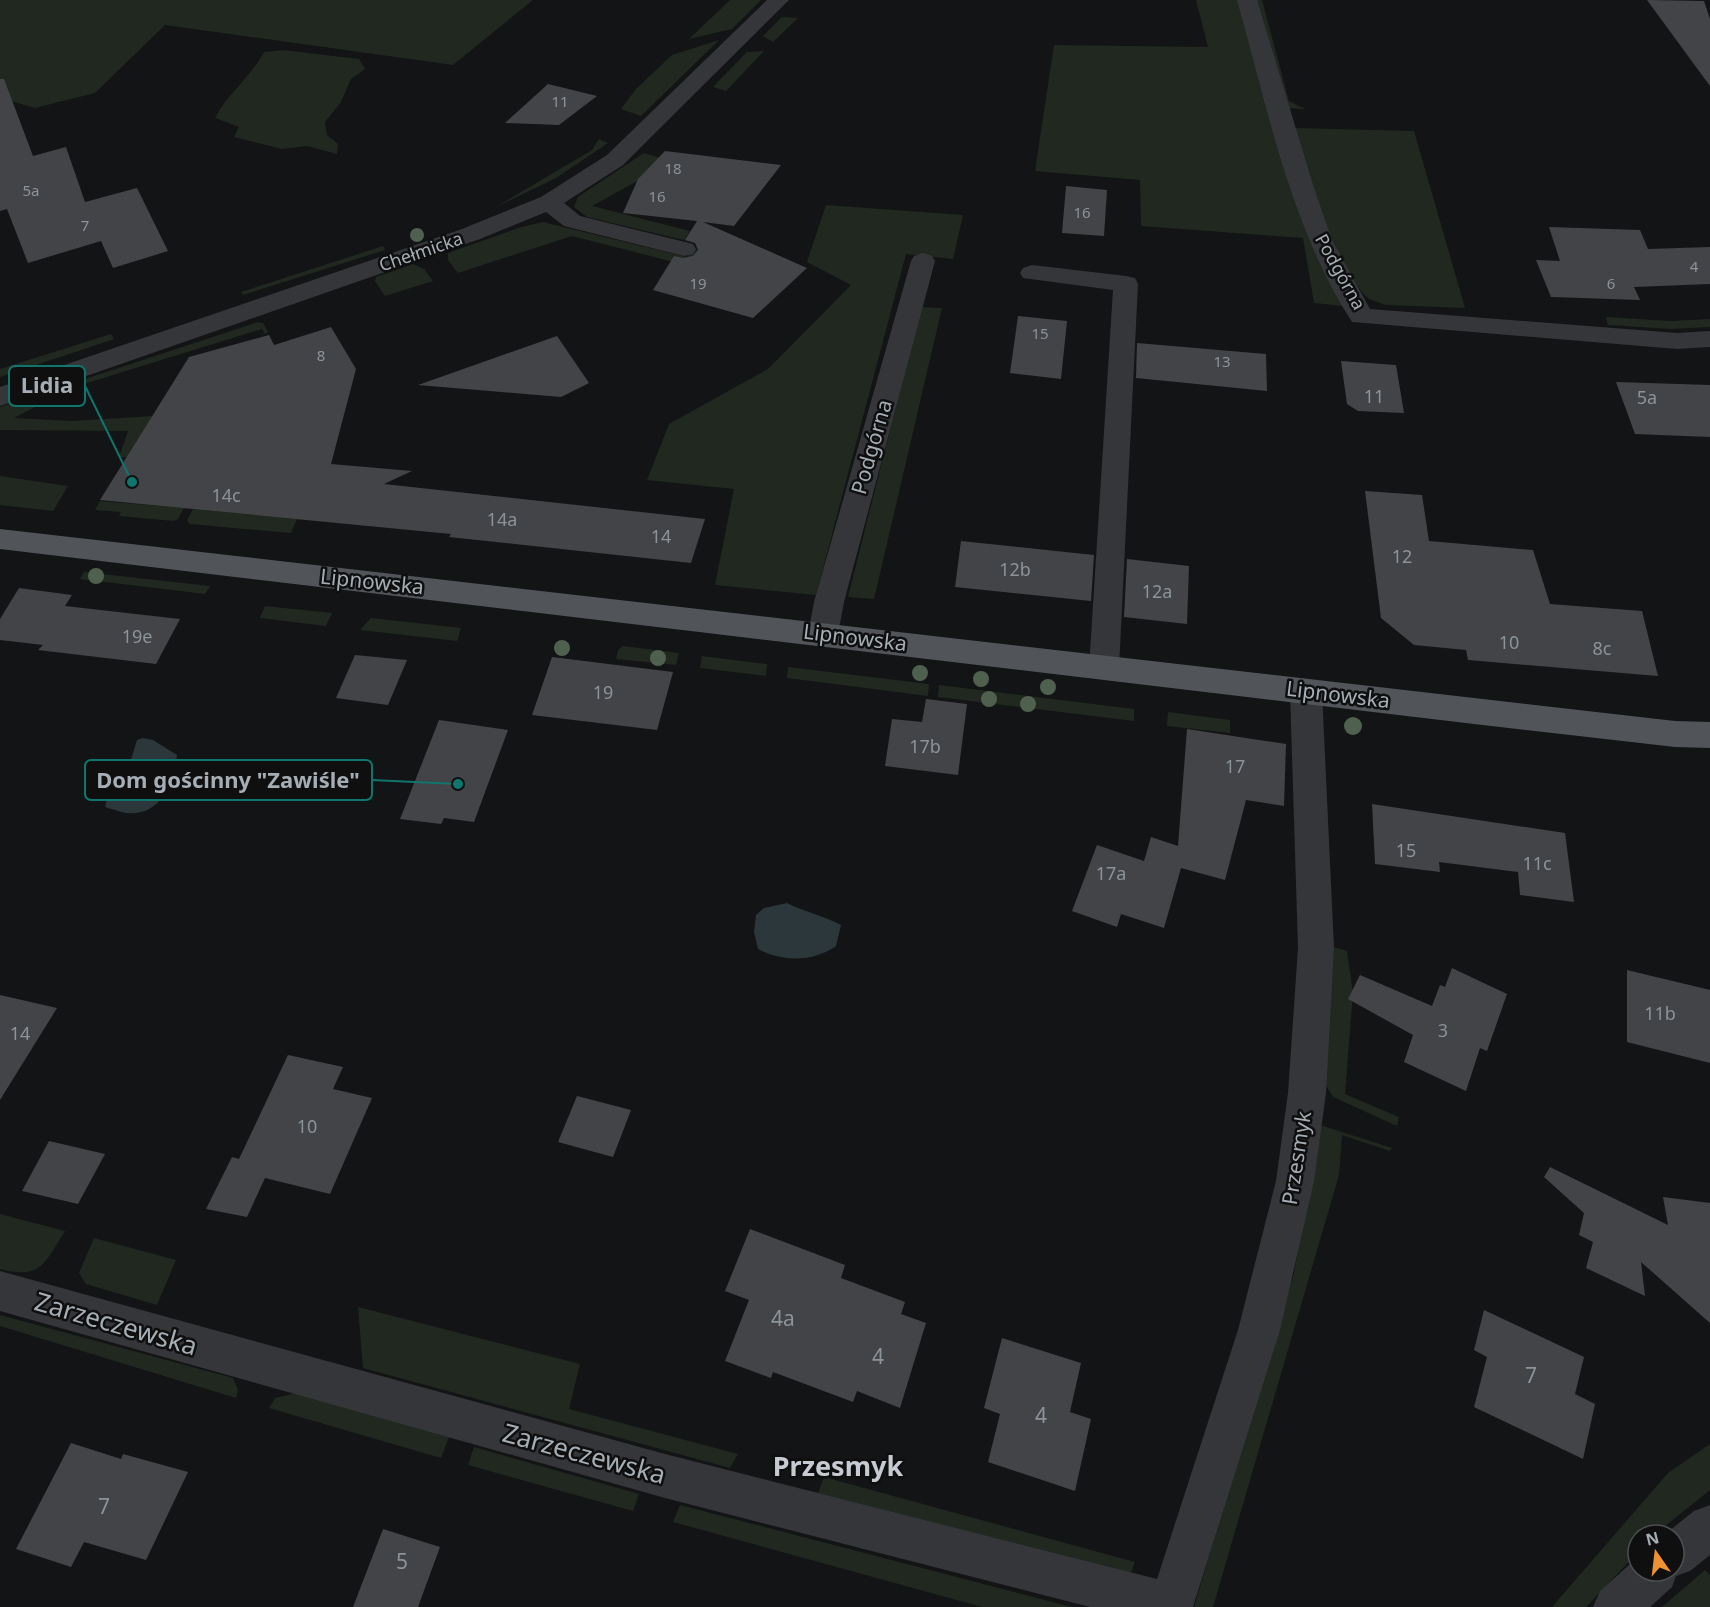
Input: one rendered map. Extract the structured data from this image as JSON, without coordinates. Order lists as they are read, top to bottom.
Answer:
{
  "streets": {
    "main road": ["Lipnowska"],
    "street": [
      "Chełmicka",
      "Podgórna",
      "Przesmyk",
      "Zarzeczewska"
    ]
  },
  "crossings": [
    ["Podgórna", "Lipnowska"],
    ["Lipnowska", "Przesmyk"],
    ["Przesmyk", "Zarzeczewska"]
  ],
  "districts": ["Przesmyk"],
  "places": ["Lidia", "Dom gościnny \"Zawiśle\""],
  "house_numbers": [
    "11",
    "18",
    "5a",
    "16",
    "16",
    "7",
    "4",
    "19",
    "6",
    "15",
    "8",
    "13",
    "11",
    "5a",
    "14c",
    "14a",
    "14",
    "12",
    "12b",
    "12a",
    "19e",
    "10",
    "8c",
    "19",
    "17b",
    "17",
    "15",
    "11c",
    "17a",
    "11b",
    "3",
    "14",
    "10",
    "4a",
    "4",
    "7",
    "4",
    "7",
    "5"
  ],
  "north": "top"
}
